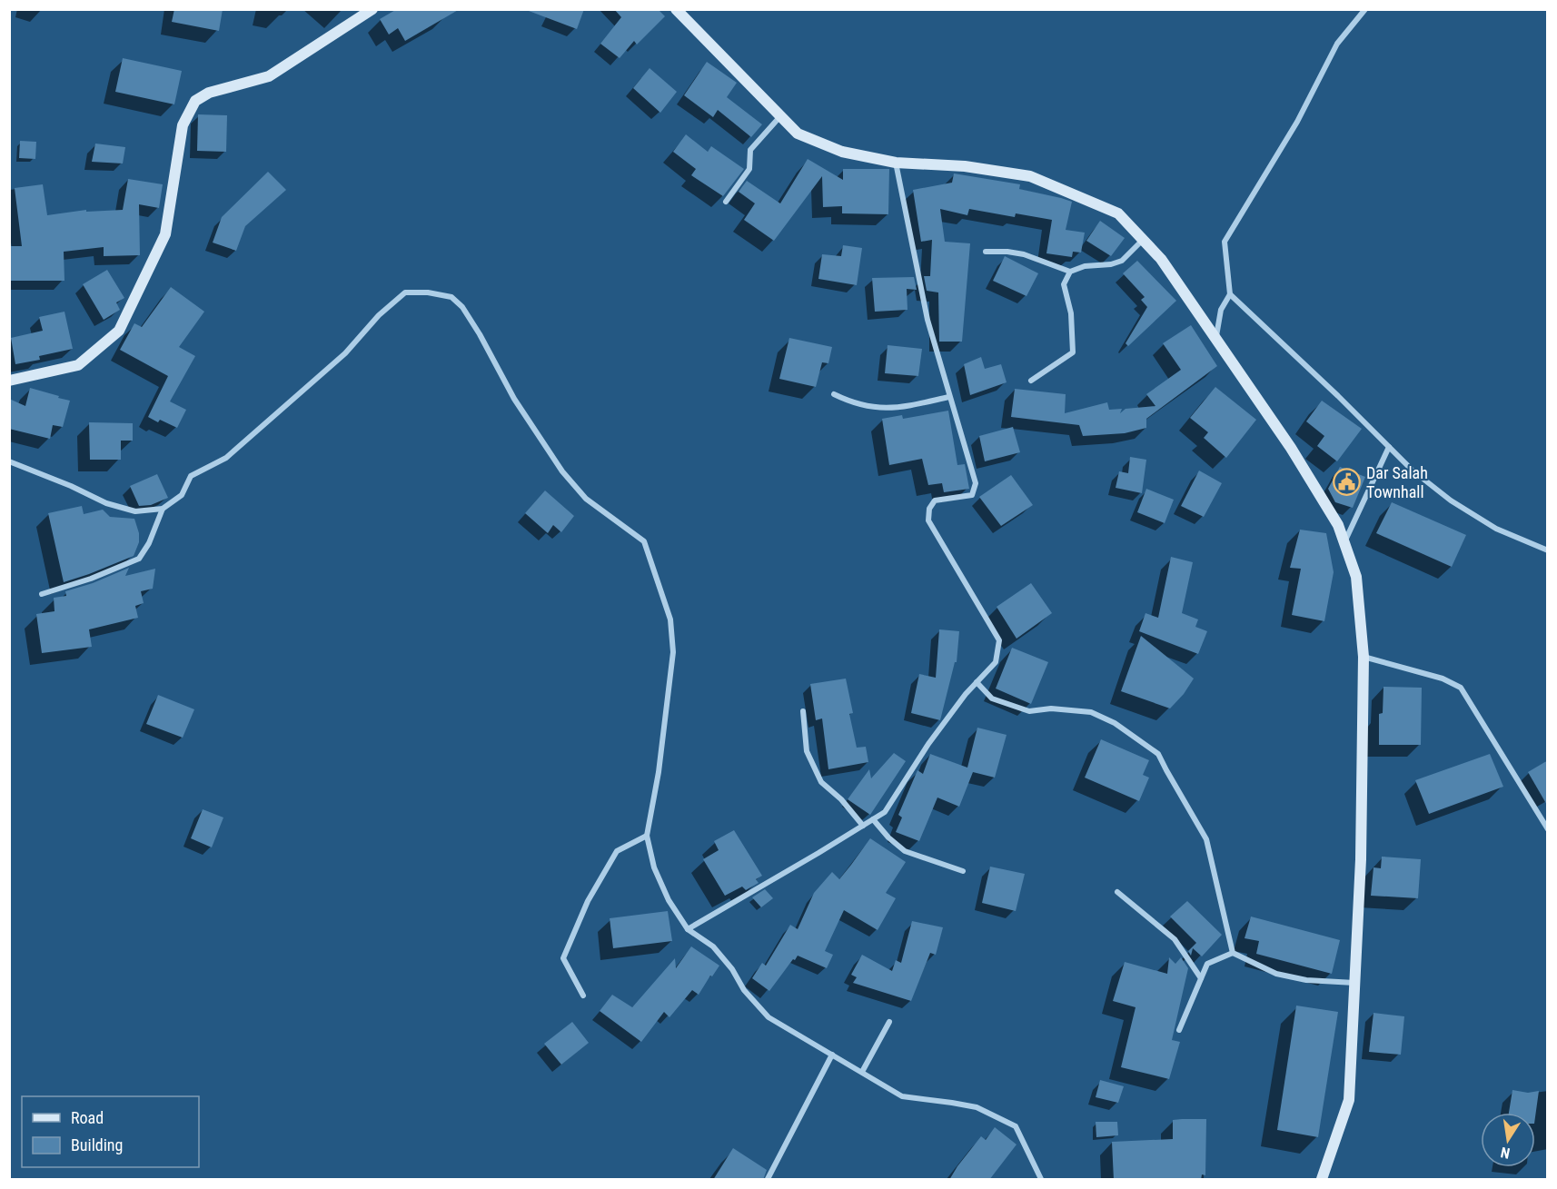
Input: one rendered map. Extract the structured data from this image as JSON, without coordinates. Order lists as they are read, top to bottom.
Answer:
{
  "places": {
    "public building": ["Dar Salah Townhall"]
  },
  "legend": ["Road", "Building"],
  "north": "bottom"
}
